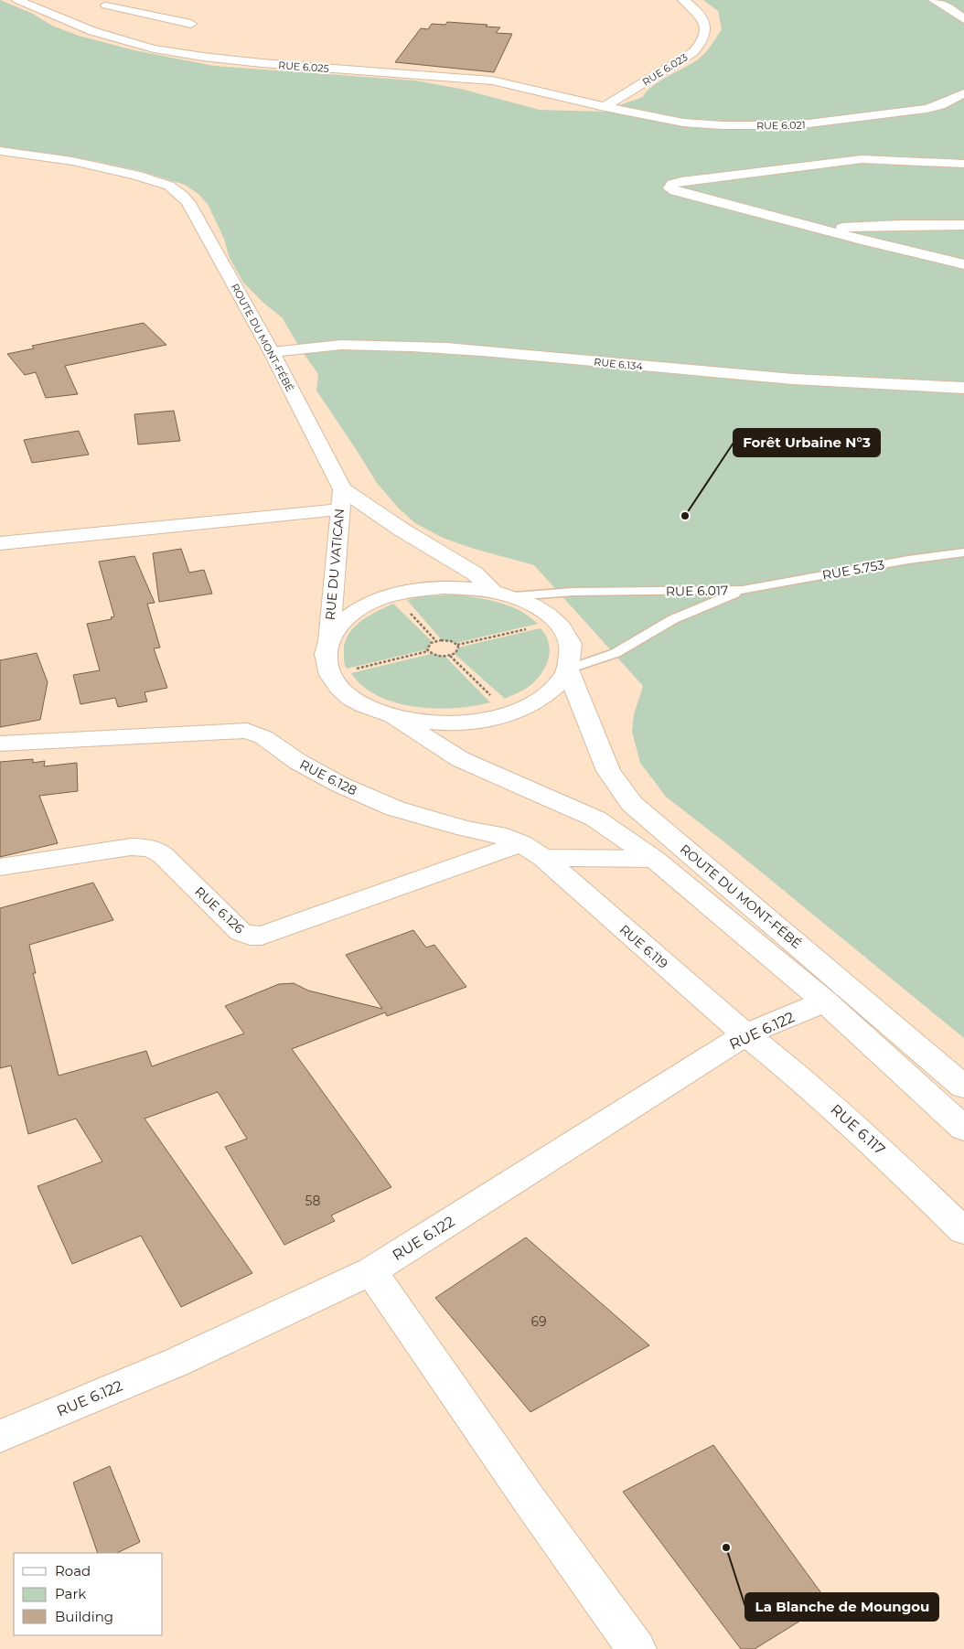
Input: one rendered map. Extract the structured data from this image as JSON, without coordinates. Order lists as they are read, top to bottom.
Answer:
{
  "streets": {
    "street": [
      "RUE 6.025",
      "RUE 6.023",
      "RUE 6.021",
      "ROUTE DU MONT-FÉBÉ",
      "RUE 6.134",
      "RUE DU VATICAN",
      "RUE 6.017",
      "RUE 6.128",
      "RUE 6.126",
      "RUE 6.119",
      "RUE 6.122",
      "RUE 6.117"
    ],
    "lane": ["RUE 5.753"]
  },
  "crossings": [
    ["RUE 6.025", "RUE 6.023"],
    ["RUE 6.025", "RUE 6.021"],
    ["RUE 6.023", "RUE 6.021"],
    ["ROUTE DU MONT-FÉBÉ", "RUE 6.134"],
    ["ROUTE DU MONT-FÉBÉ", "RUE DU VATICAN"],
    ["ROUTE DU MONT-FÉBÉ", "RUE 6.017"],
    ["RUE DU VATICAN", "RUE 6.017"],
    ["RUE 5.753", "RUE 6.017"],
    ["RUE 6.128", "RUE 6.126"],
    ["RUE 6.128", "RUE 6.119"],
    ["RUE 6.126", "RUE 6.119"],
    ["RUE 6.119", "RUE 6.122"],
    ["RUE 6.119", "RUE 6.117"],
    ["RUE 6.122", "RUE 6.117"]
  ],
  "places": ["Forêt Urbaine N°3", "La Blanche de Moungou"],
  "house_numbers": ["58", "69"],
  "legend": ["Road", "Park", "Building"]
}
